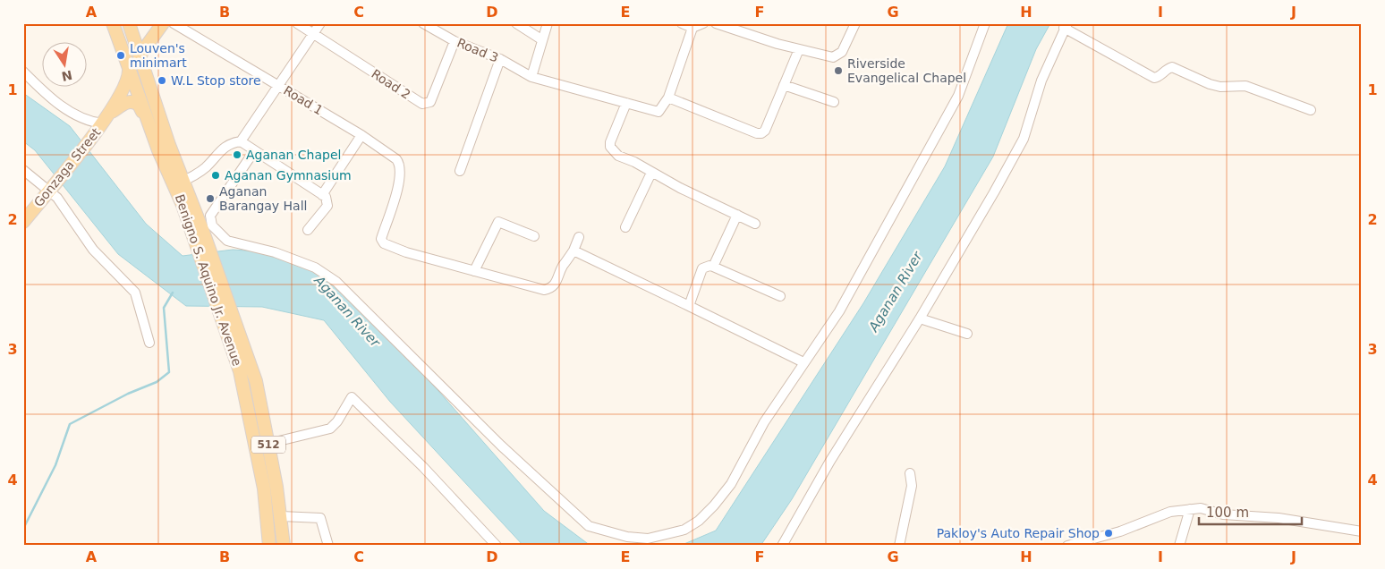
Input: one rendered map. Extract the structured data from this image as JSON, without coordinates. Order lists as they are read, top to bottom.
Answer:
{
  "streets": {
    "main road": ["Gonzaga Street", "Benigno S. Aquino Jr. Avenue", "512"],
    "street": ["Road 3", "Road 2", "Road 1"]
  },
  "crossings": [
    ["Road 3", "Road 2"],
    ["Gonzaga Street", "Benigno S. Aquino Jr. Avenue"]
  ],
  "water": ["Aganan River"],
  "places": [
    "Louven's minimart",
    "Riverside Evangelical Chapel",
    "W.L Stop store",
    "Aganan Chapel",
    "Aganan Gymnasium",
    "Aganan Barangay Hall",
    "Pakloy's Auto Repair Shop"
  ],
  "scale_bar": "100 m",
  "north": "bottom",
  "grid": {
    "columns": [
      "A",
      "B",
      "C",
      "D",
      "E",
      "F",
      "G",
      "H",
      "I",
      "J"
    ],
    "rows": [
      "1",
      "2",
      "3",
      "4"
    ]
  }
}
